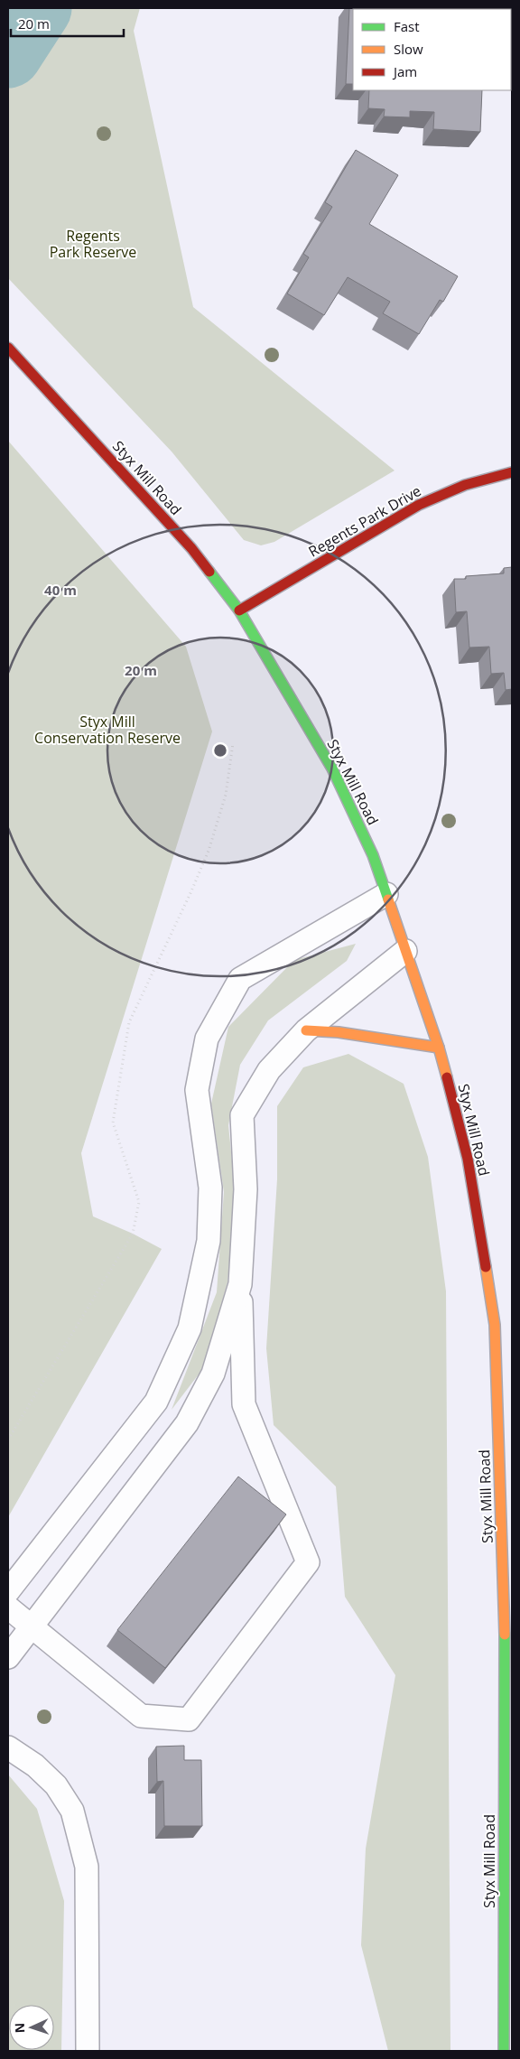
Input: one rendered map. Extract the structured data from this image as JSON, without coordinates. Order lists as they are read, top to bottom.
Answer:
{
  "streets": {
    "street": ["Styx Mill Road", "Regents Park Drive"]
  },
  "crossings": [
    ["Styx Mill Road", "Regents Park Drive"]
  ],
  "parks": ["Regents Park Reserve", "Styx Mill Conservation Reserve"],
  "legend": ["Fast", "Slow", "Jam"],
  "scale_bar": "20 m",
  "north": "left",
  "rings": ["40 m", "20 m"]
}
